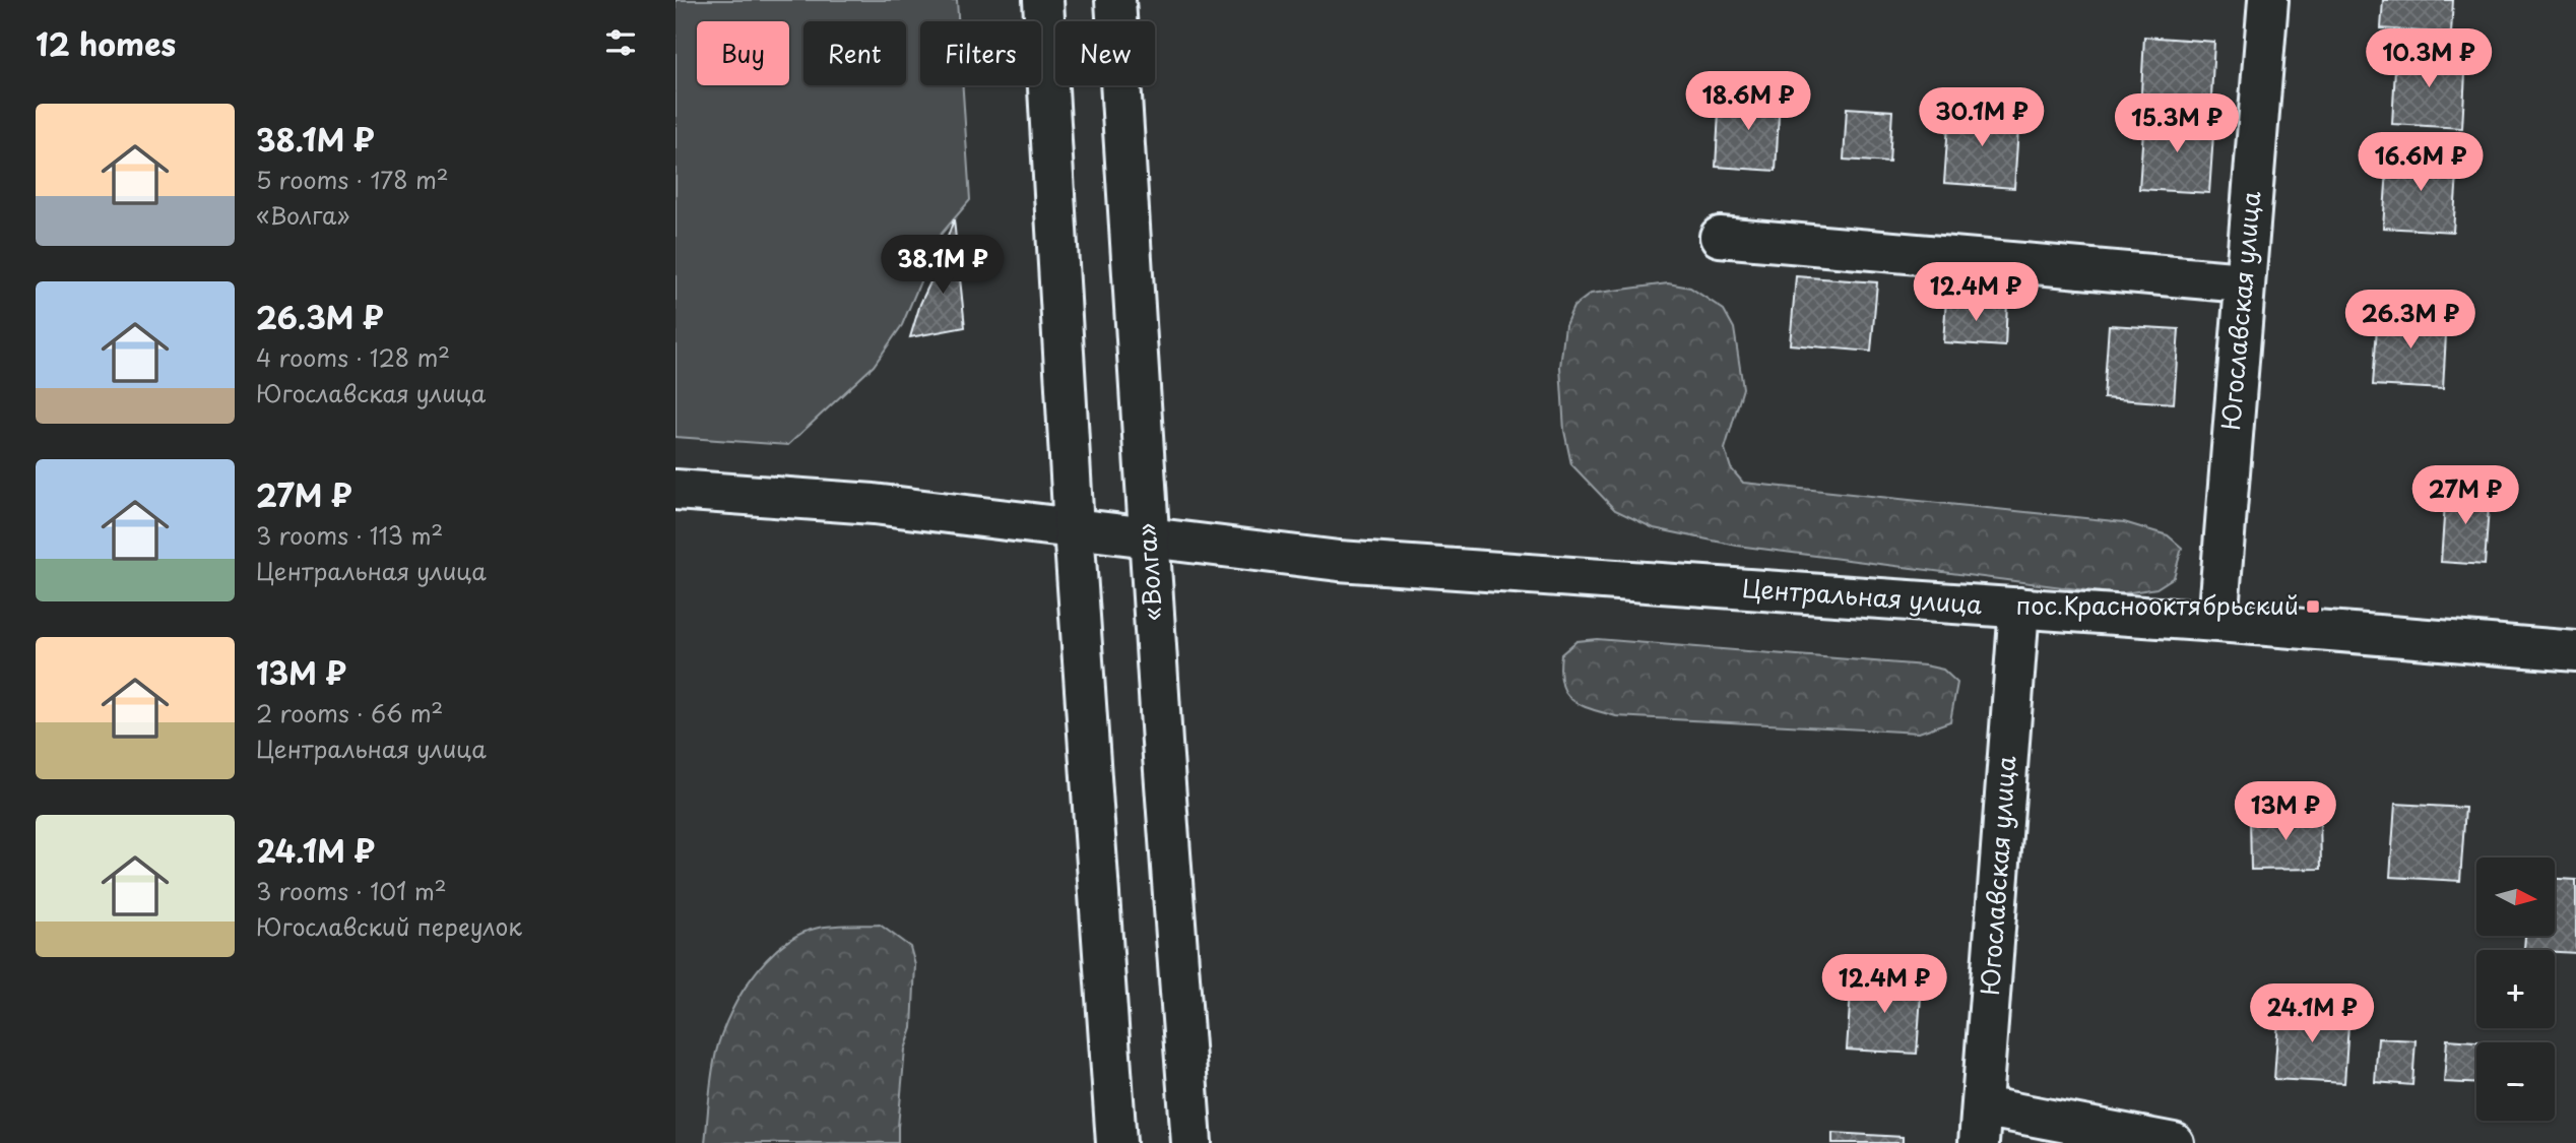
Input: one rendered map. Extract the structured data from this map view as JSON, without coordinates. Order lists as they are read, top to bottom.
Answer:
{
  "streets": {
    "main road": ["Югославская улица", "«Волга»", "Центральная улица"]
  },
  "crossings": [
    ["Югославская улица", "Центральная улица"],
    ["«Волга»", "Центральная улица"]
  ],
  "places": {
    "transit": ["пос.Краснооктябрьский"]
  },
  "north": "right",
  "page": {
    "heading": "12 homes",
    "chip": [
      "Buy",
      "Rent",
      "Filters",
      "New"
    ],
    "price": [
      "10.3M ₽",
      "18.6M ₽",
      "30.1M ₽",
      "15.3M ₽",
      "16.6M ₽",
      "38.1M ₽",
      "12.4M ₽",
      "26.3M ₽",
      "27M ₽",
      "13M ₽",
      "12.4M ₽",
      "24.1M ₽"
    ],
    "list": [
      {
        "name": "38.1M ₽",
        "note": "5 rooms · 178 m² · «Волга»"
      },
      {
        "name": "26.3M ₽",
        "note": "4 rooms · 128 m² · Югославская улица"
      },
      {
        "name": "27M ₽",
        "note": "3 rooms · 113 m² · Центральная улица"
      },
      {
        "name": "13M ₽",
        "note": "2 rooms · 66 m² · Центральная улица"
      },
      {
        "name": "24.1M ₽",
        "note": "3 rooms · 101 m² · Югославский переулок"
      }
    ],
    "map_buttons": ["+", "−"]
  }
}
